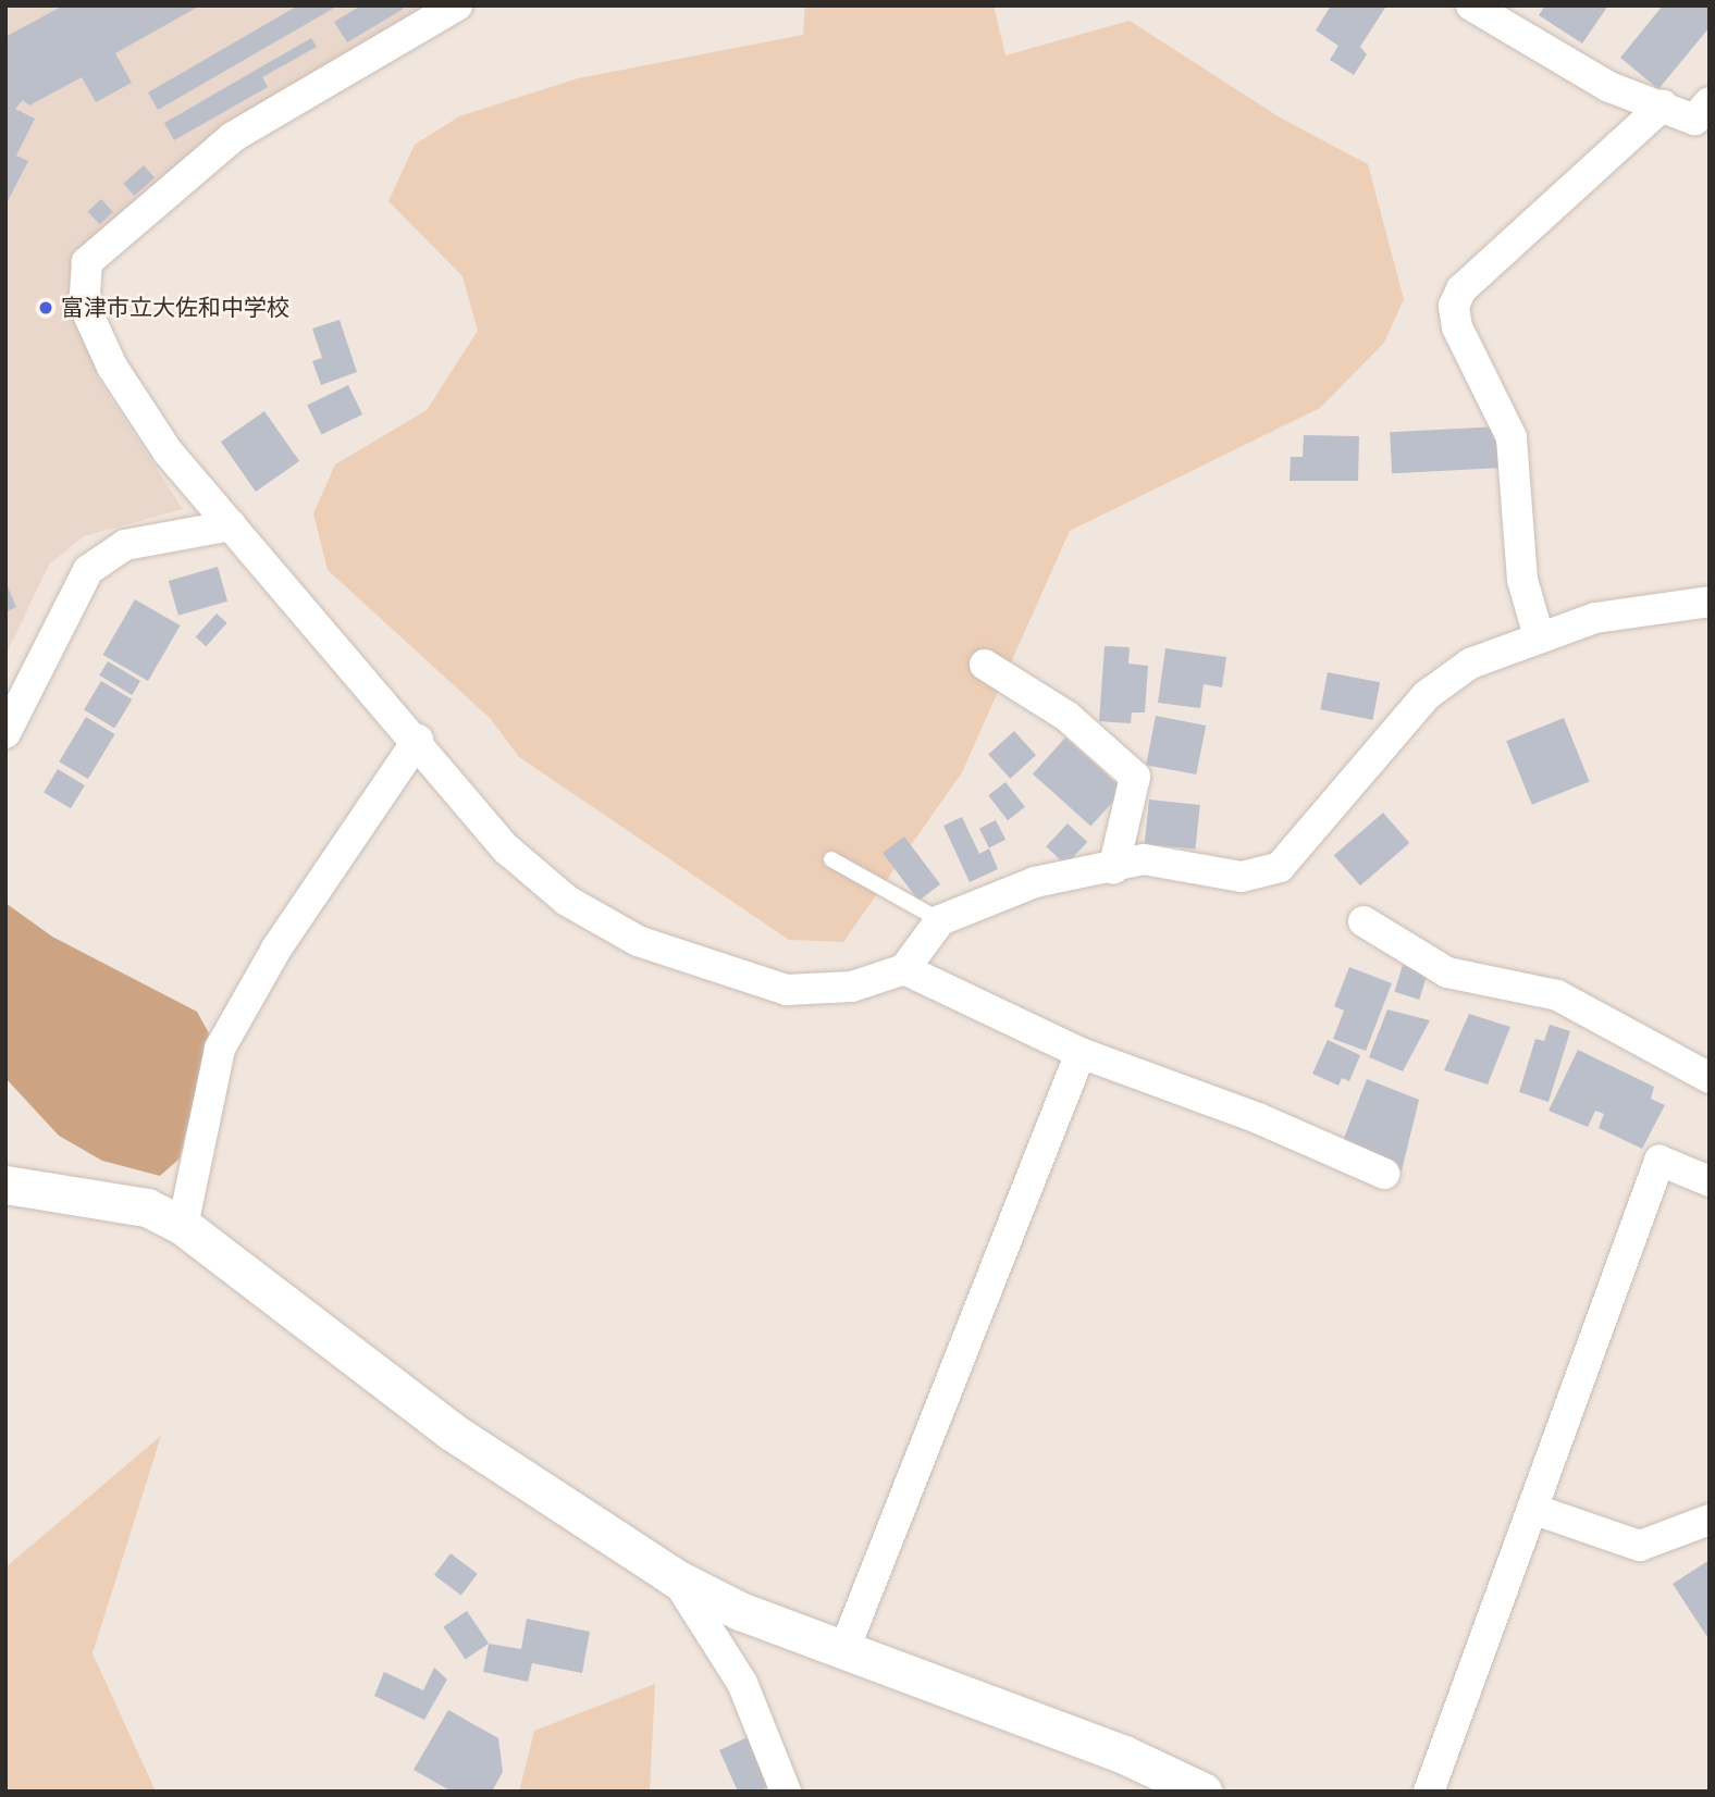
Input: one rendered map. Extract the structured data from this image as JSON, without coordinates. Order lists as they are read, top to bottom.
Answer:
{
  "places": ["富津市立大佐和中学校"]
}
